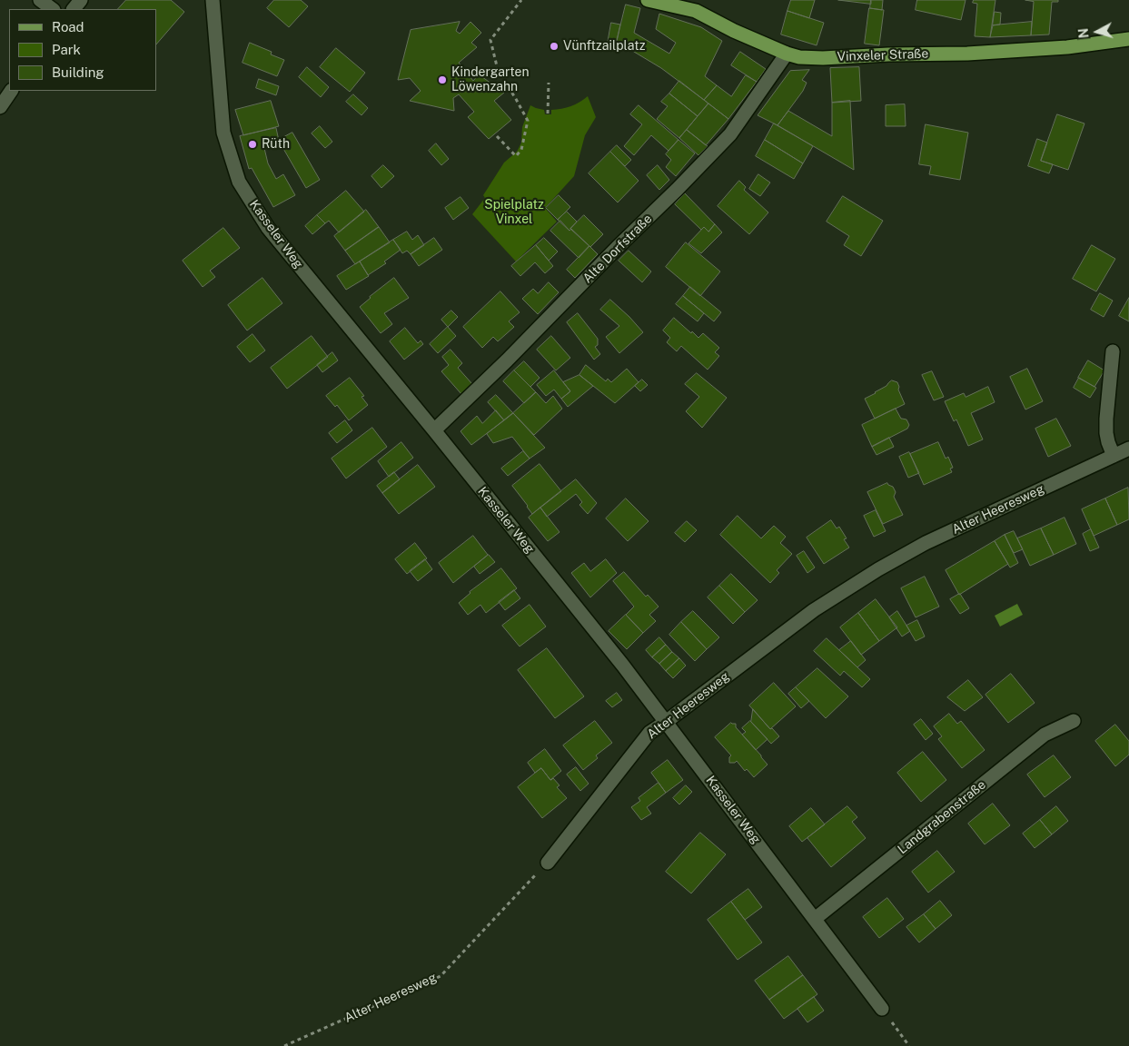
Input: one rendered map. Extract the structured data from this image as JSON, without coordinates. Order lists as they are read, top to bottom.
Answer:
{
  "streets": {
    "main road": ["Vinxeler Straße"],
    "street": [
      "Kasseler Weg",
      "Alte Dorfstraße",
      "Alter Heeresweg",
      "Landgrabenstraße"
    ]
  },
  "crossings": [
    ["Vinxeler Straße", "Alte Dorfstraße"],
    ["Kasseler Weg", "Alte Dorfstraße"],
    ["Kasseler Weg", "Alter Heeresweg"],
    ["Kasseler Weg", "Landgrabenstraße"]
  ],
  "parks": ["Spielplatz Vinxel"],
  "places": ["Vünftzailplatz", "Kindergarten Löwenzahn", "Rüth"],
  "legend": ["Road", "Park", "Building"],
  "north": "left"
}
